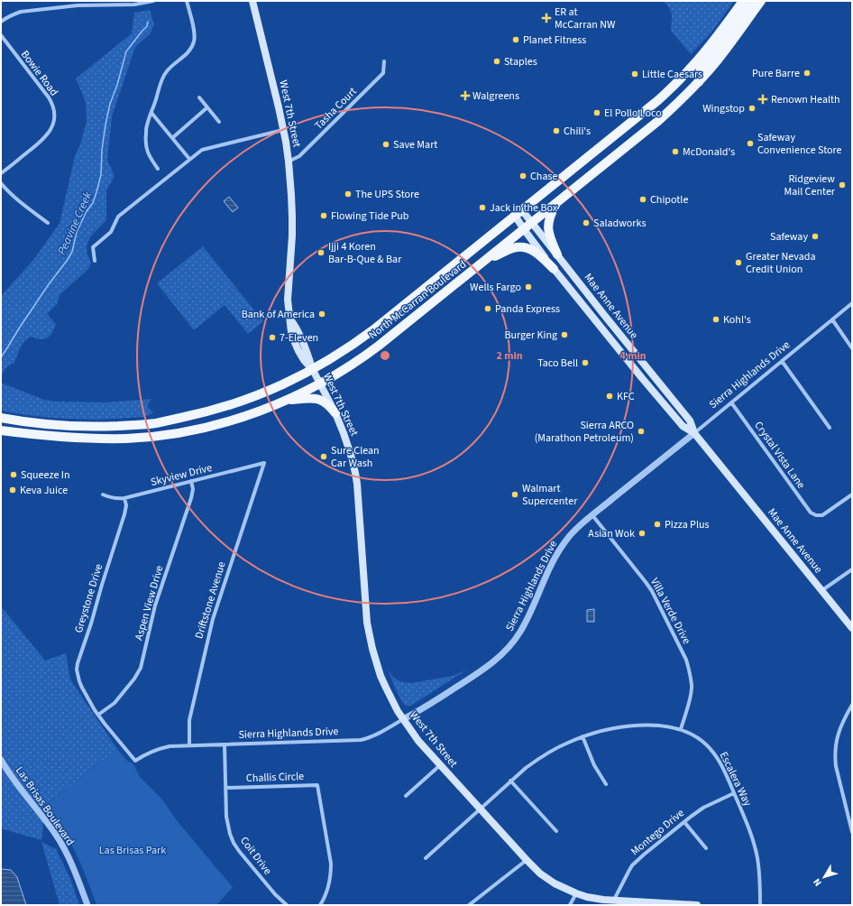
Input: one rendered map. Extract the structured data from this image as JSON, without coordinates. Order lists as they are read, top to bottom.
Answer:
{
  "streets": {
    "main road": ["West 7th Street", "North McCarran Boulevard", "Mae Anne Avenue"],
    "street": [
      "Bowie Road",
      "Tasha Court",
      "Sierra Highlands Drive",
      "Crystal Vista Lane",
      "Skyview Drive",
      "Greystone Drive",
      "Driftstone Avenue",
      "Aspen View Drive",
      "Villa Verde Drive",
      "Challis Circle",
      "Escalera Way",
      "Las Brisas Boulevard",
      "Montego Drive",
      "Coit Drive"
    ]
  },
  "crossings": [
    ["Tasha Court", "West 7th Street"],
    ["West 7th Street", "North McCarran Boulevard"],
    ["West 7th Street", "Sierra Highlands Drive"],
    ["West 7th Street", "Escalera Way"],
    ["West 7th Street", "Montego Drive"],
    ["North McCarran Boulevard", "Mae Anne Avenue"],
    ["Mae Anne Avenue", "Sierra Highlands Drive"],
    ["Sierra Highlands Drive", "Crystal Vista Lane"],
    ["Sierra Highlands Drive", "Greystone Drive"],
    ["Sierra Highlands Drive", "Driftstone Avenue"],
    ["Sierra Highlands Drive", "Villa Verde Drive"],
    ["Sierra Highlands Drive", "Coit Drive"],
    ["Skyview Drive", "Greystone Drive"],
    ["Skyview Drive", "Driftstone Avenue"],
    ["Skyview Drive", "Aspen View Drive"],
    ["Greystone Drive", "Aspen View Drive"],
    ["Villa Verde Drive", "Escalera Way"],
    ["Challis Circle", "Coit Drive"],
    ["Escalera Way", "Montego Drive"]
  ],
  "water": ["Peavine Creek"],
  "parks": ["Las Brisas Park"],
  "places": {
    "health": ["ER at McCarran NW", "Walgreens", "Renown Health"],
    "other": [
      "Planet Fitness",
      "Staples",
      "Pure Barre",
      "Little Caesars",
      "Wingstop",
      "El Pollo Loco",
      "Chili's",
      "Safeway Convenience Store",
      "Save Mart",
      "McDonald's",
      "Chase",
      "Ridgeview Mail Center",
      "The UPS Store",
      "Chipotle",
      "Jack in the Box",
      "Flowing Tide Pub",
      "Saladworks",
      "Safeway",
      "Ijji 4 Koren Bar-B-Que & Bar",
      "Greater Nevada Credit Union",
      "Wells Fargo",
      "Panda Express",
      "Bank of America",
      "Kohl's",
      "Burger King",
      "7-Eleven",
      "Taco Bell",
      "KFC",
      "Sierra ARCO (Marathon Petroleum)",
      "Sure Clean Car Wash",
      "Squeeze In",
      "Keva Juice",
      "Walmart Supercenter",
      "Pizza Plus",
      "Asian Wok"
    ]
  },
  "north": "bottom left",
  "rings": ["2 min", "4 min"]
}
